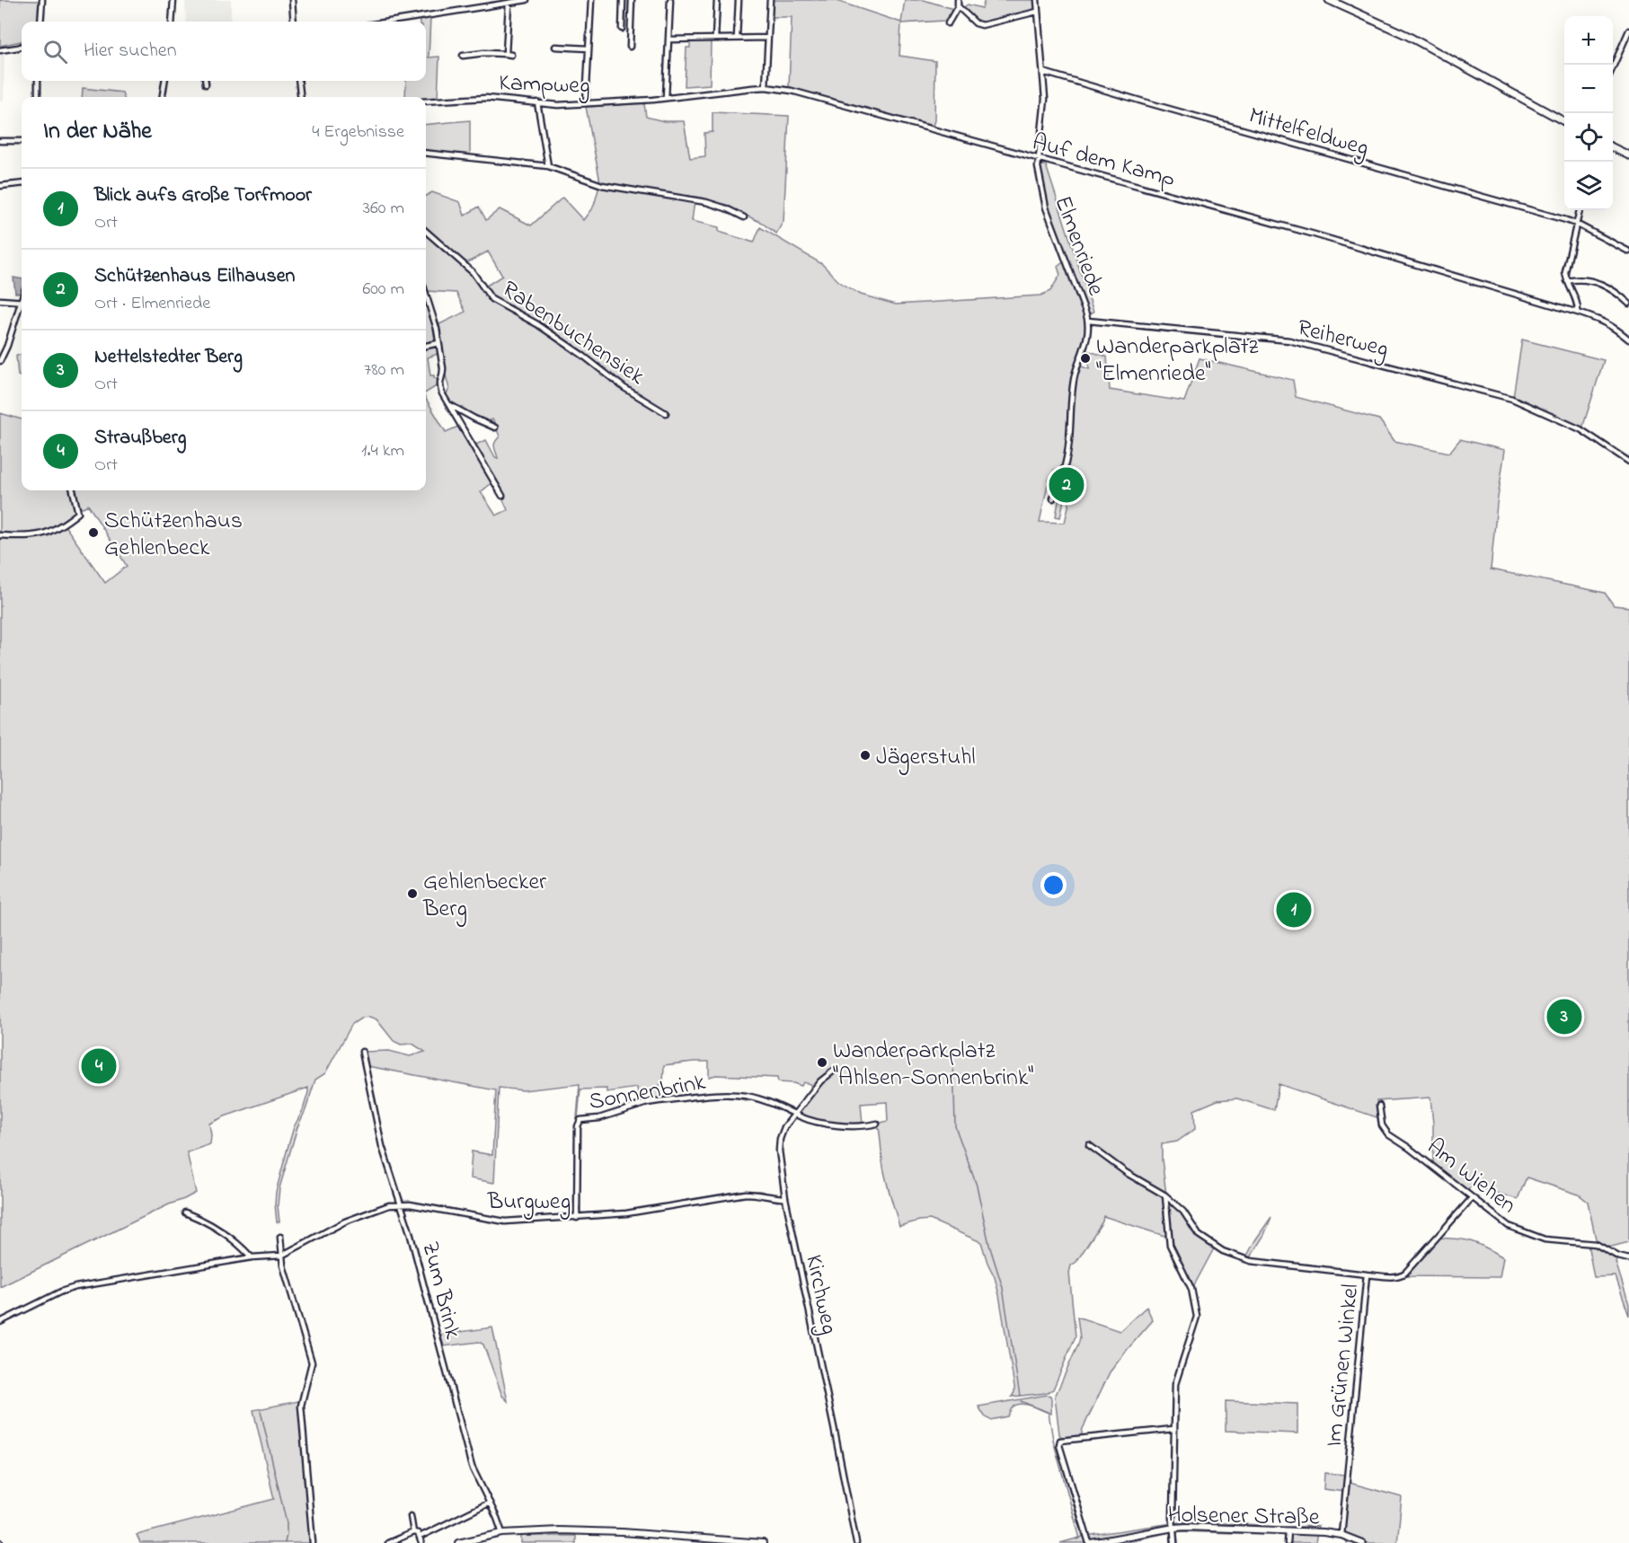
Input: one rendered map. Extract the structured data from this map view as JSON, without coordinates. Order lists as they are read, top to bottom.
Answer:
{
  "streets": {
    "main road": ["Holsener Straße"],
    "street": [
      "Kampweg",
      "Mittelfeldweg",
      "Auf dem Kamp",
      "Elmenriede",
      "Rabenbuchensiek",
      "Reiherweg",
      "Sonnenbrink",
      "Am Wiehen",
      "Burgweg",
      "Zum Brink",
      "Kirchweg",
      "Im Grünen Winkel"
    ]
  },
  "crossings": [
    ["Kampweg", "Auf dem Kamp"],
    ["Mittelfeldweg", "Elmenriede"],
    ["Auf dem Kamp", "Elmenriede"],
    ["Elmenriede", "Reiherweg"],
    ["Sonnenbrink", "Burgweg"],
    ["Sonnenbrink", "Kirchweg"],
    ["Am Wiehen", "Im Grünen Winkel"],
    ["Burgweg", "Zum Brink"],
    ["Burgweg", "Kirchweg"],
    ["Im Grünen Winkel", "Holsener Straße"]
  ],
  "places": [
    "Wanderparkplatz \"Elmenriede\"",
    "Schützenhaus Gehlenbeck",
    "Jägerstuhl",
    "Gehlenbecker Berg",
    "Wanderparkplatz \"Ahlsen-Sonnenbrink\""
  ],
  "page": {
    "map_buttons": ["+", "−"],
    "search": "Hier suchen",
    "heading": ["In der Nähe", "4 Ergebnisse"],
    "list": [
      {
        "mark": "1",
        "name": "Blick aufs Große Torfmoor",
        "note": "Ort",
        "value": "360 m"
      },
      {
        "mark": "2",
        "name": "Schützenhaus Eilhausen",
        "note": "Ort · Elmenriede",
        "value": "600 m"
      },
      {
        "mark": "3",
        "name": "Nettelstedter Berg",
        "note": "Ort",
        "value": "780 m"
      },
      {
        "mark": "4",
        "name": "Straußberg",
        "note": "Ort",
        "value": "1.4 km"
      }
    ],
    "pins": [
      "2",
      "1",
      "3",
      "4"
    ]
  }
}
